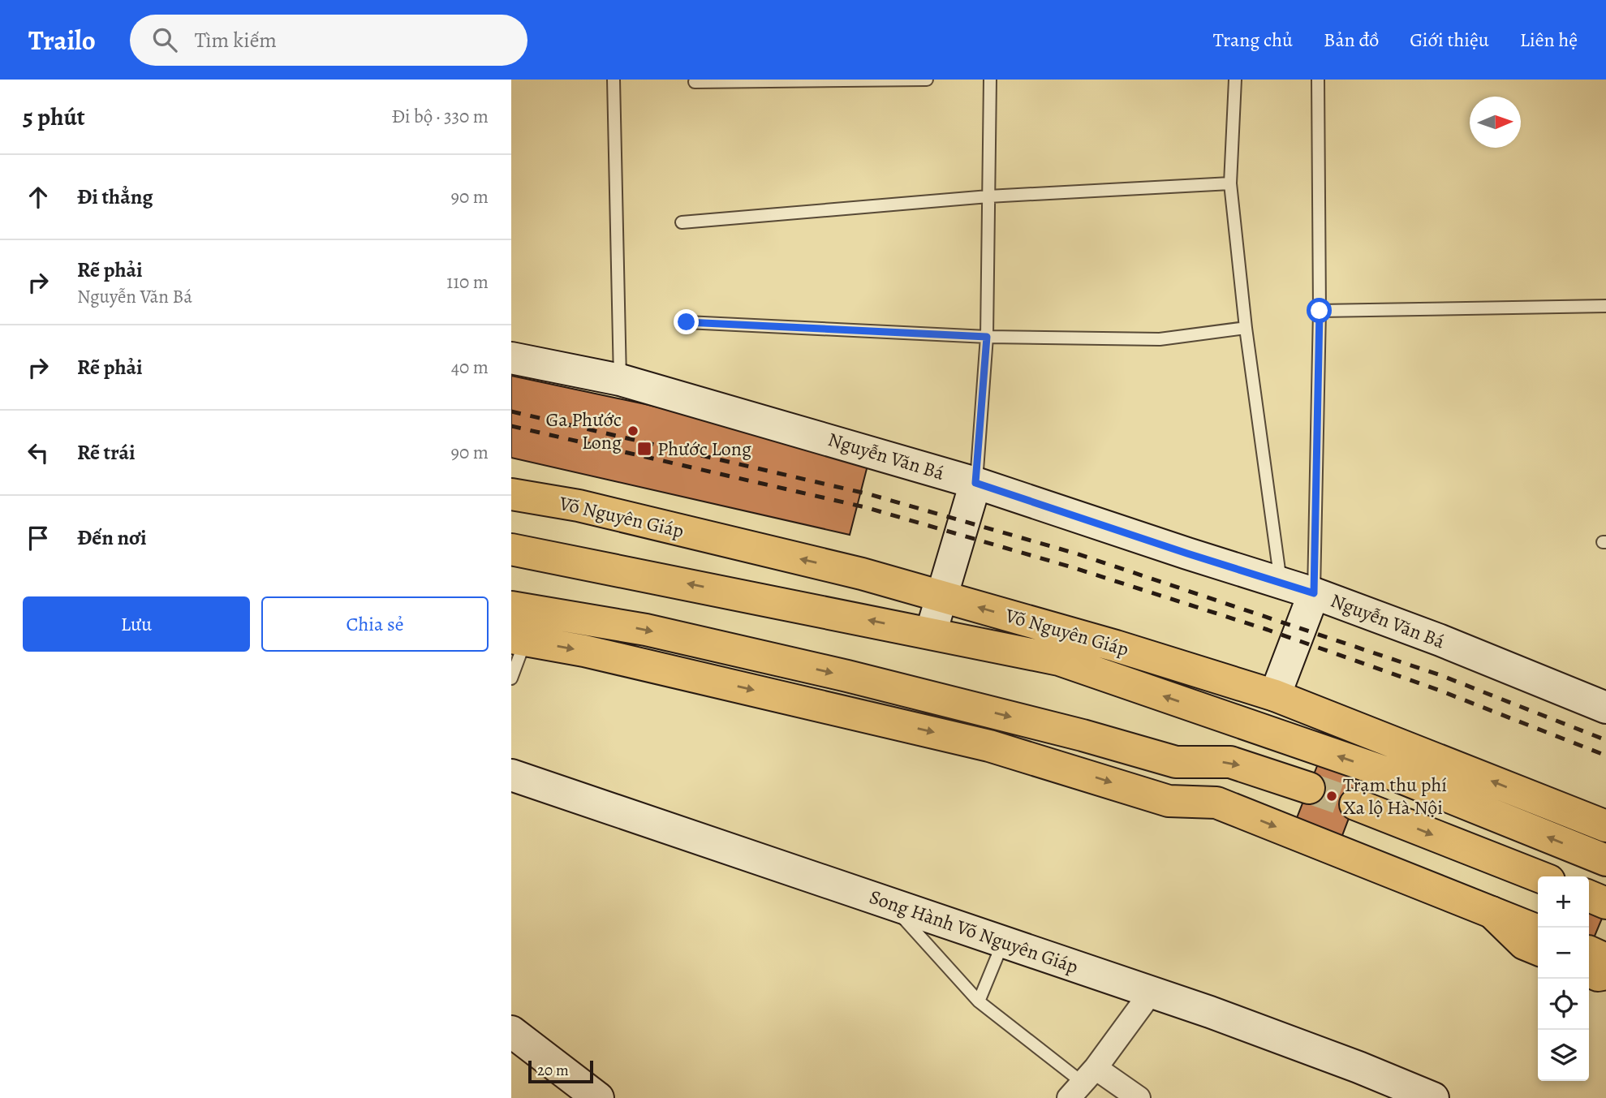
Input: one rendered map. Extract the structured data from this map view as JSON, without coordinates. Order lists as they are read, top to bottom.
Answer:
{
  "streets": {
    "highway": ["Võ Nguyên Giáp"],
    "main road": ["Nguyễn Văn Bá", "Song Hành Võ Nguyên Giáp"]
  },
  "places": {
    "other": ["Ga Phước Long", "Trạm thu phí Xa lộ Hà Nội"],
    "transit": ["Phước Long"]
  },
  "scale_bar": "20 m",
  "north": "right",
  "page": {
    "header": "Trailo",
    "search": "Tìm kiếm",
    "nav": [
      "Trang chủ",
      "Bản đồ",
      "Giới thiệu",
      "Liên hệ"
    ],
    "heading": ["5 phút", "Đi bộ · 330 m"],
    "list": [
      ["Đi thẳng", "90 m"],
      ["Rẽ phải", "Nguyễn Văn Bá", "110 m"],
      ["Rẽ phải", "40 m"],
      ["Rẽ trái", "90 m"],
      "Đến nơi"
    ],
    "buttons": ["Lưu", "Chia sẻ"],
    "map_buttons": ["+", "−"],
    "scale": "20 m"
  }
}
